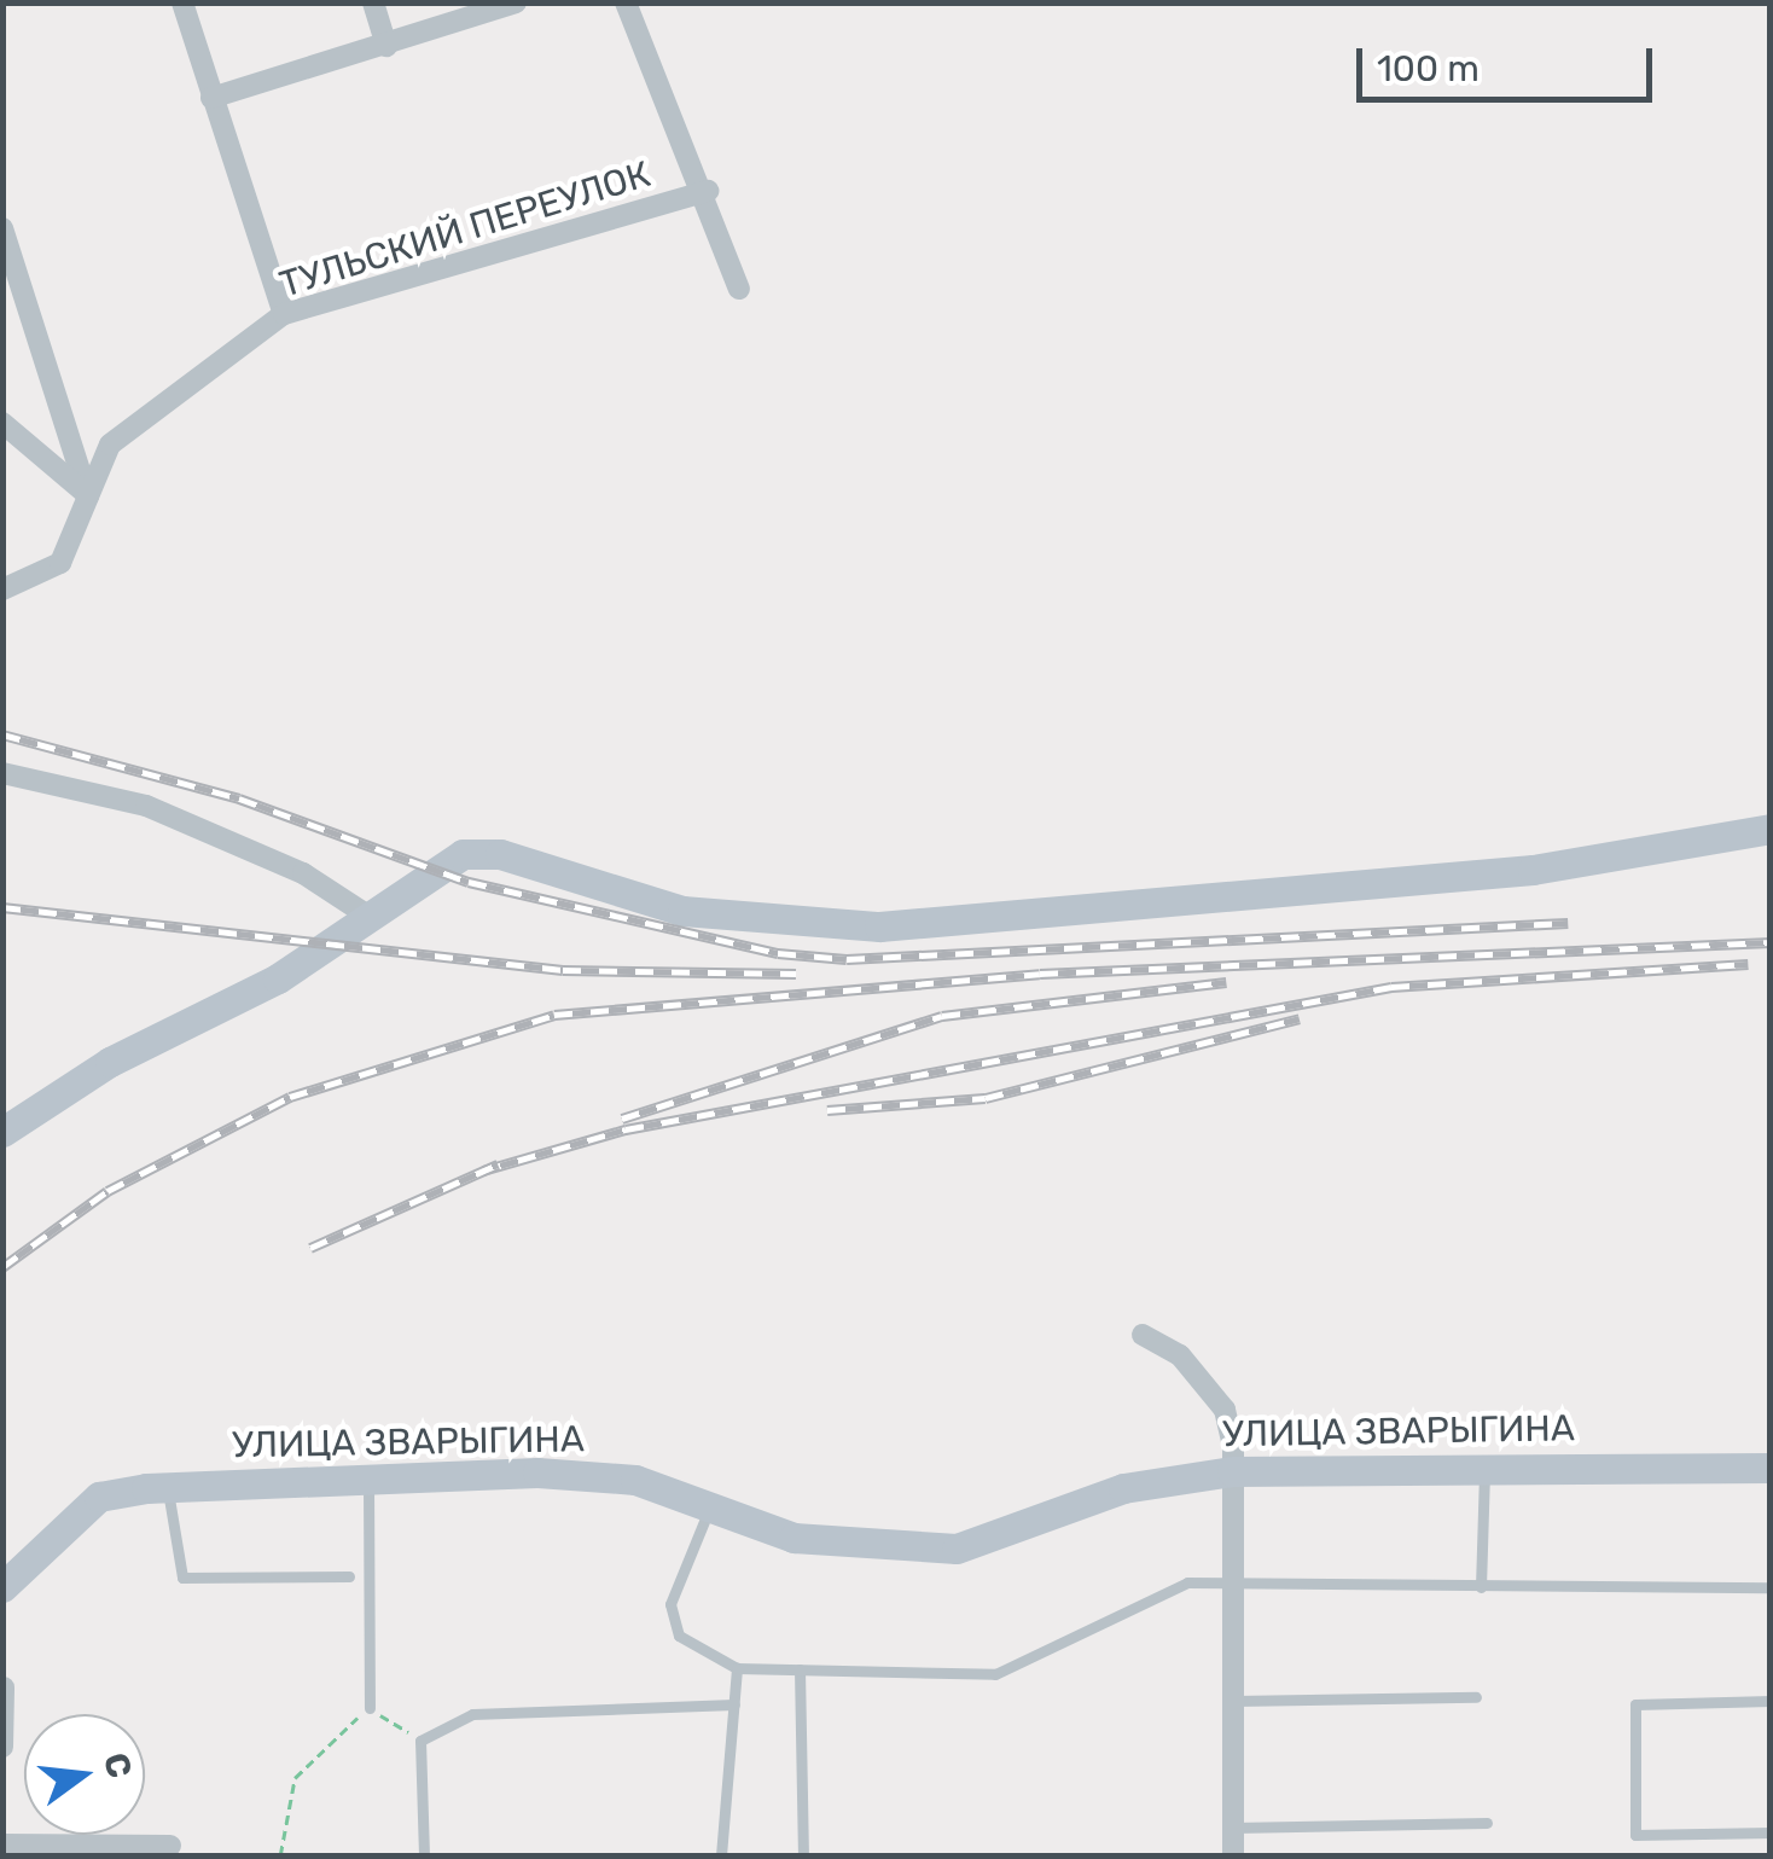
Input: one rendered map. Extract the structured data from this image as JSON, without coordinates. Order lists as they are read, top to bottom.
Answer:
{
  "streets": {
    "street": ["ТУЛЬСКИЙ ПЕРЕУЛОК", "УЛИЦА ЗВАРЫГИНА"]
  },
  "scale_bar": "100 m",
  "north": "right"
}
